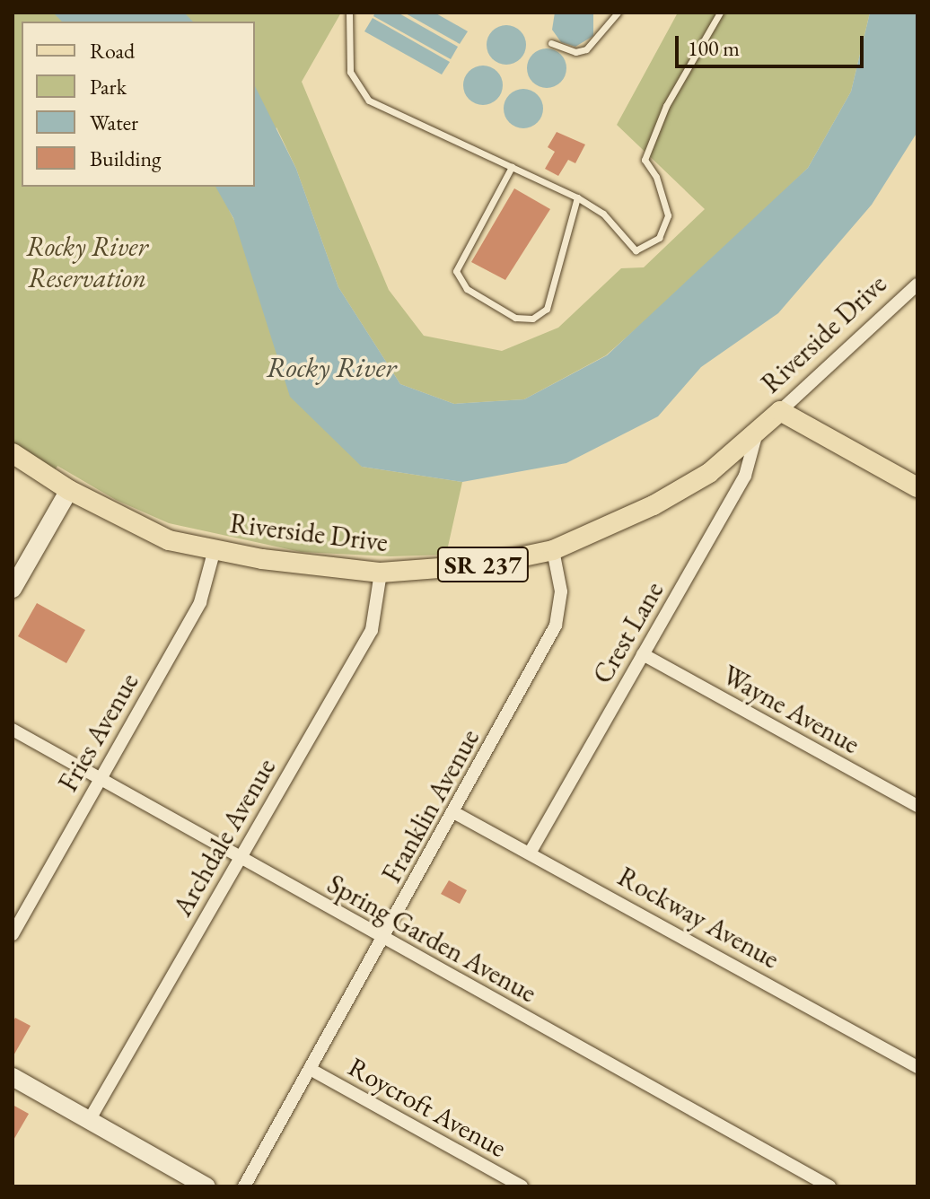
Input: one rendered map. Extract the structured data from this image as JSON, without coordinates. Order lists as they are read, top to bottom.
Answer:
{
  "streets": {
    "main road": ["Riverside Drive", "SR 237"],
    "street": [
      "Crest Lane",
      "Wayne Avenue",
      "Fries Avenue",
      "Franklin Avenue",
      "Archdale Avenue",
      "Rockway Avenue",
      "Spring Garden Avenue",
      "Roycroft Avenue"
    ]
  },
  "crossings": [
    ["Riverside Drive", "Crest Lane"],
    ["Riverside Drive", "Fries Avenue"],
    ["Riverside Drive", "Franklin Avenue"],
    ["Riverside Drive", "Archdale Avenue"],
    ["Crest Lane", "Wayne Avenue"],
    ["Crest Lane", "Rockway Avenue"],
    ["Fries Avenue", "Spring Garden Avenue"],
    ["Franklin Avenue", "Rockway Avenue"],
    ["Franklin Avenue", "Spring Garden Avenue"],
    ["Franklin Avenue", "Roycroft Avenue"],
    ["Archdale Avenue", "Spring Garden Avenue"]
  ],
  "water": ["Rocky River"],
  "parks": ["Rocky River Reservation"],
  "legend": [
    "Road",
    "Park",
    "Water",
    "Building"
  ],
  "scale_bar": "100 m"
}
